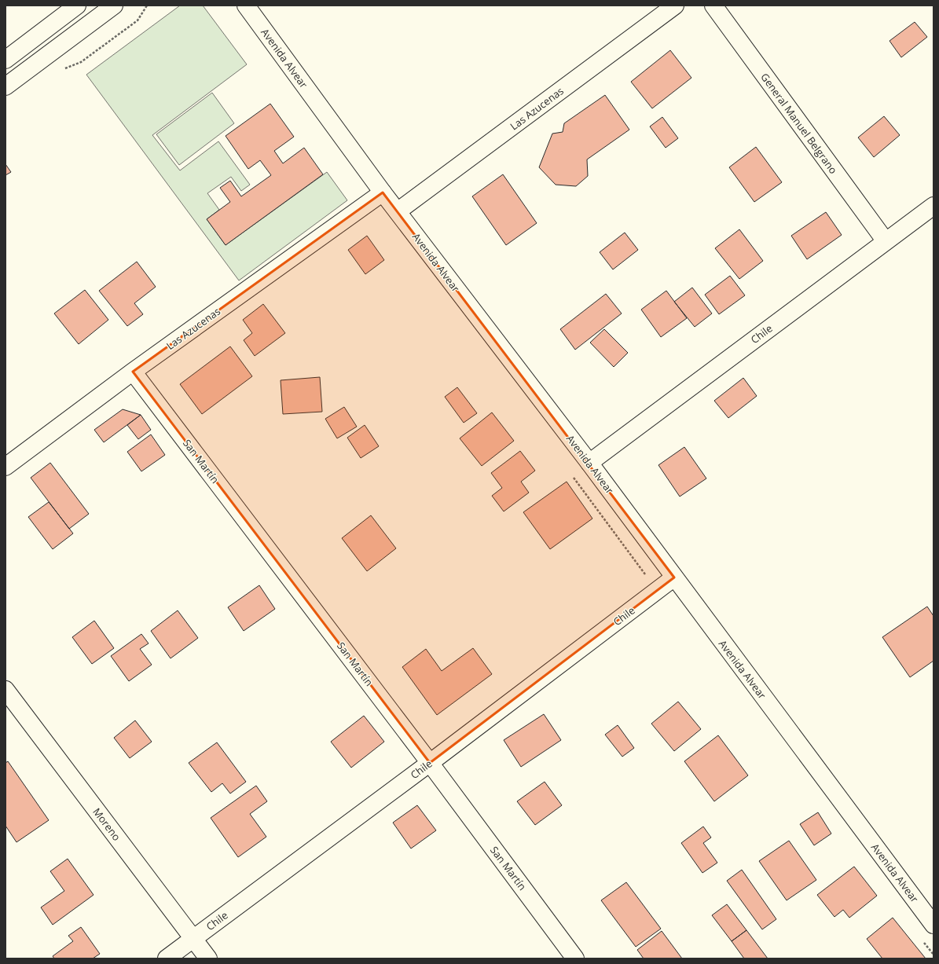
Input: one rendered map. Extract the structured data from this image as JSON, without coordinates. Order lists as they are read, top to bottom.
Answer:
{
  "streets": {
    "street": [
      "Avenida Alvear",
      "Las Azucenas",
      "General Manuel Belgrano",
      "Chile",
      "San Martín",
      "Moreno"
    ]
  },
  "crossings": [
    ["Avenida Alvear", "Las Azucenas"],
    ["Avenida Alvear", "Chile"],
    ["Las Azucenas", "San Martín"],
    ["General Manuel Belgrano", "Chile"],
    ["Chile", "San Martín"],
    ["Chile", "Moreno"]
  ]
}
